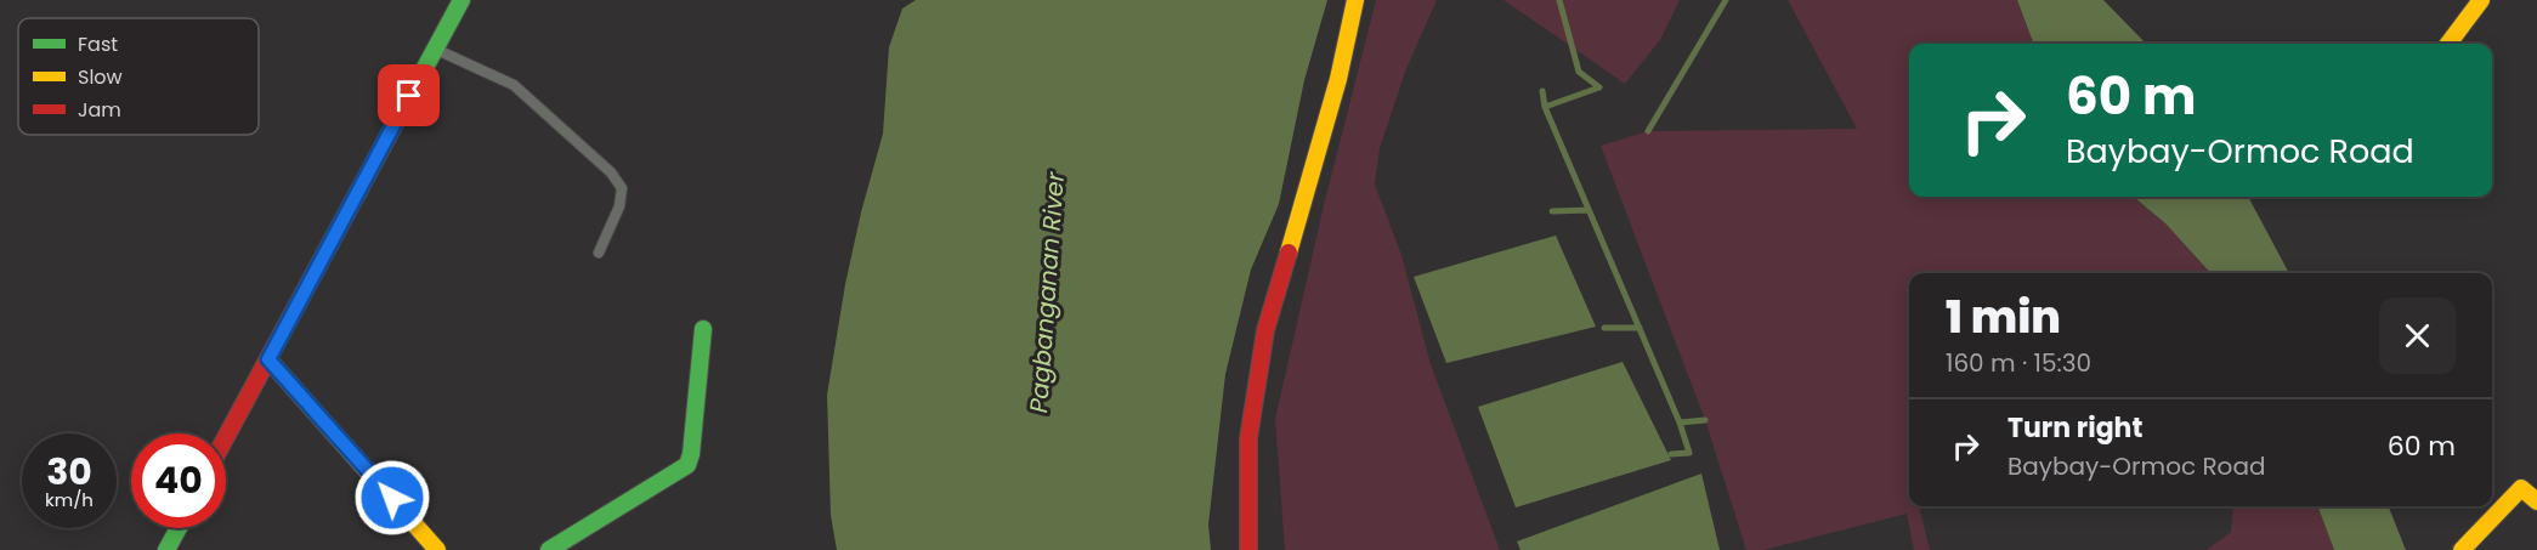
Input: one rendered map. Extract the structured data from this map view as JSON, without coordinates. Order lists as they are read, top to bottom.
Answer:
{
  "water": ["Pagbanganan River"],
  "legend": ["Fast", "Slow", "Jam"],
  "page": {
    "turn": ["60 m", "Baybay-Ormoc Road"],
    "heading": ["1 min", "160 m · 15:30"],
    "list": [
      {
        "name": "Turn right",
        "note": "Baybay-Ormoc Road",
        "value": "60 m"
      }
    ],
    "speed": "30 km/h",
    "limit": "40"
  }
}
